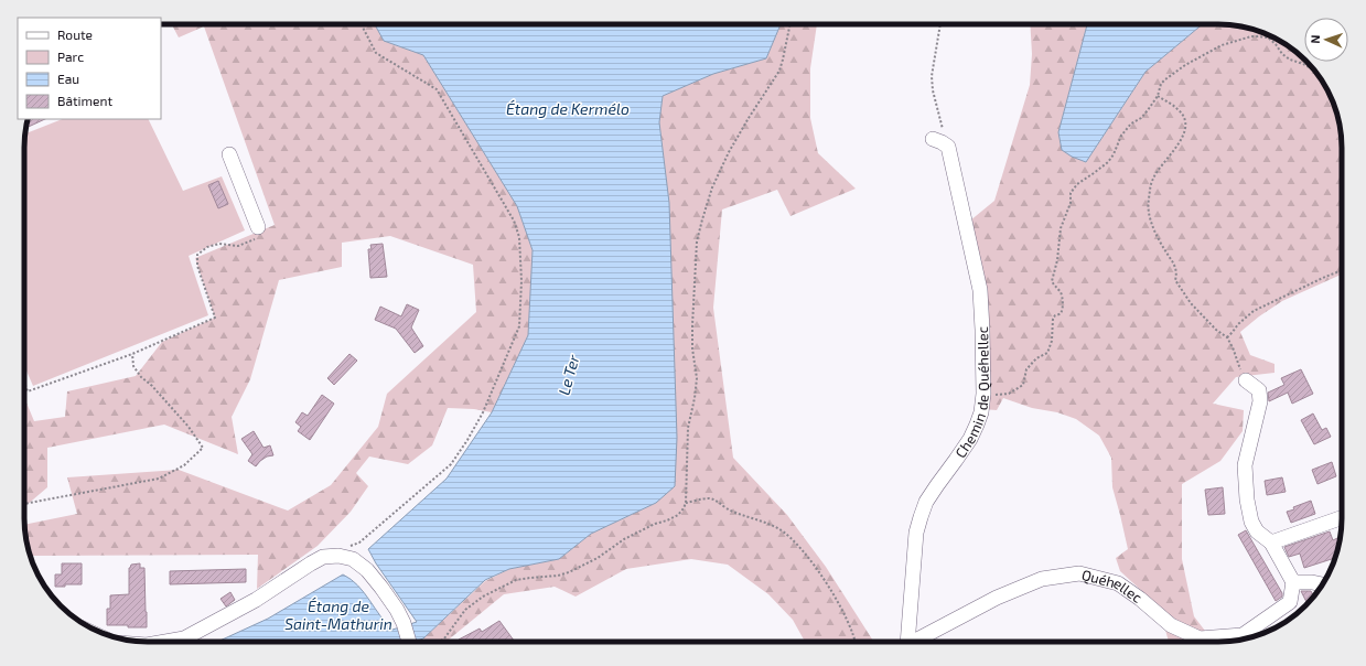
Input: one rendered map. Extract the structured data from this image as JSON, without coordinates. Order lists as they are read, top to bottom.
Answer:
{
  "streets": {
    "street": ["Chemin de Quéhellec", "Quéhellec"]
  },
  "water": ["Étang de Kermélo", "Le Ter", "Étang de Saint-Mathurin"],
  "legend": [
    "Route",
    "Parc",
    "Eau",
    "Bâtiment"
  ],
  "north": "left"
}
